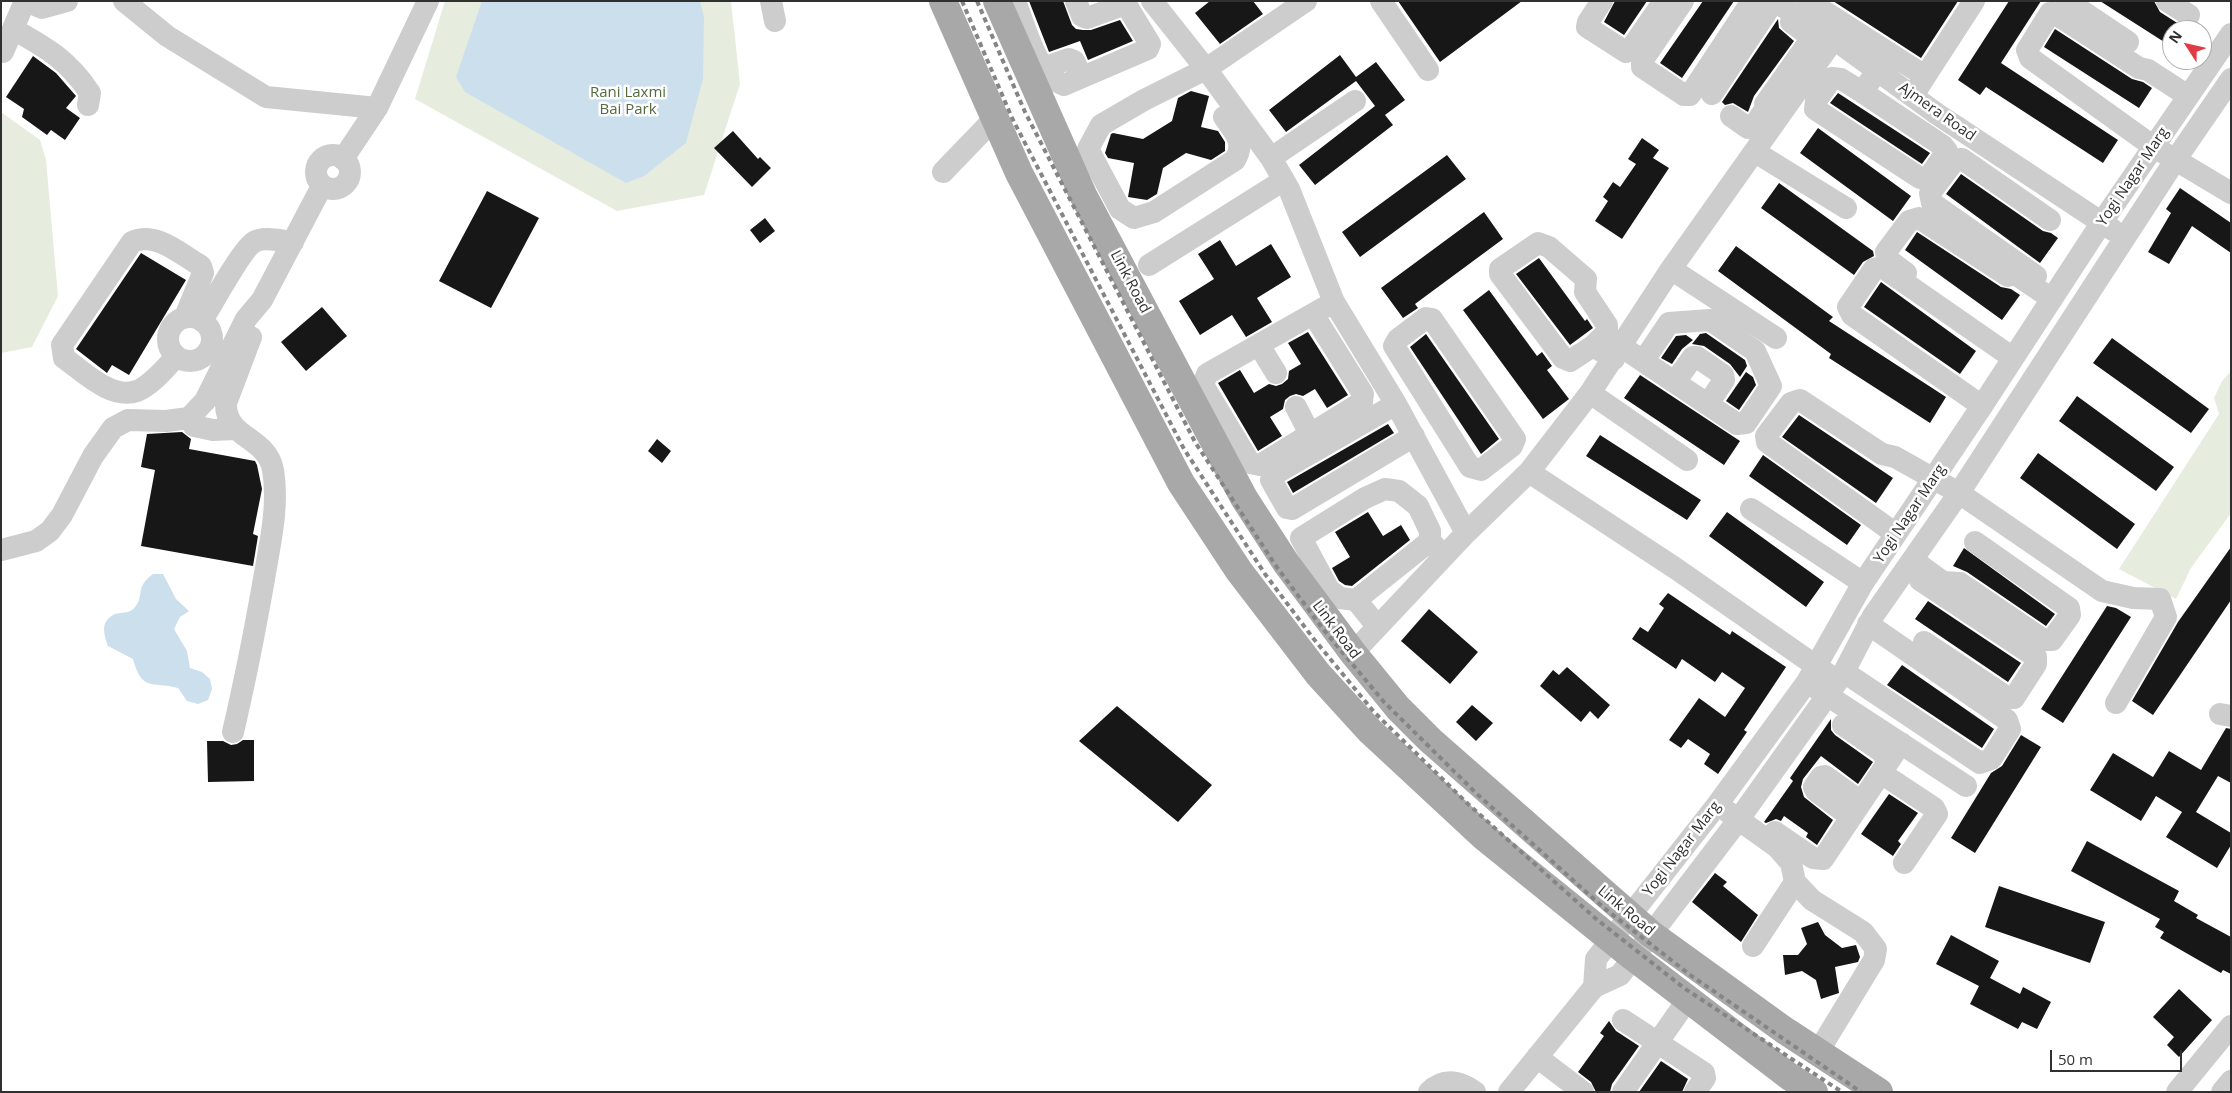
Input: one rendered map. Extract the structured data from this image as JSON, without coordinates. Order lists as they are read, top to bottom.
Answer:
{
  "streets": {
    "main road": ["Link Road"],
    "street": ["Ajmera Road", "Yogi Nagar Marg"]
  },
  "crossings": [
    ["Ajmera Road", "Yogi Nagar Marg"],
    ["Yogi Nagar Marg", "Link Road"]
  ],
  "parks": ["Rani Laxmi Bai Park"],
  "scale_bar": "50 m",
  "north": "top left"
}
